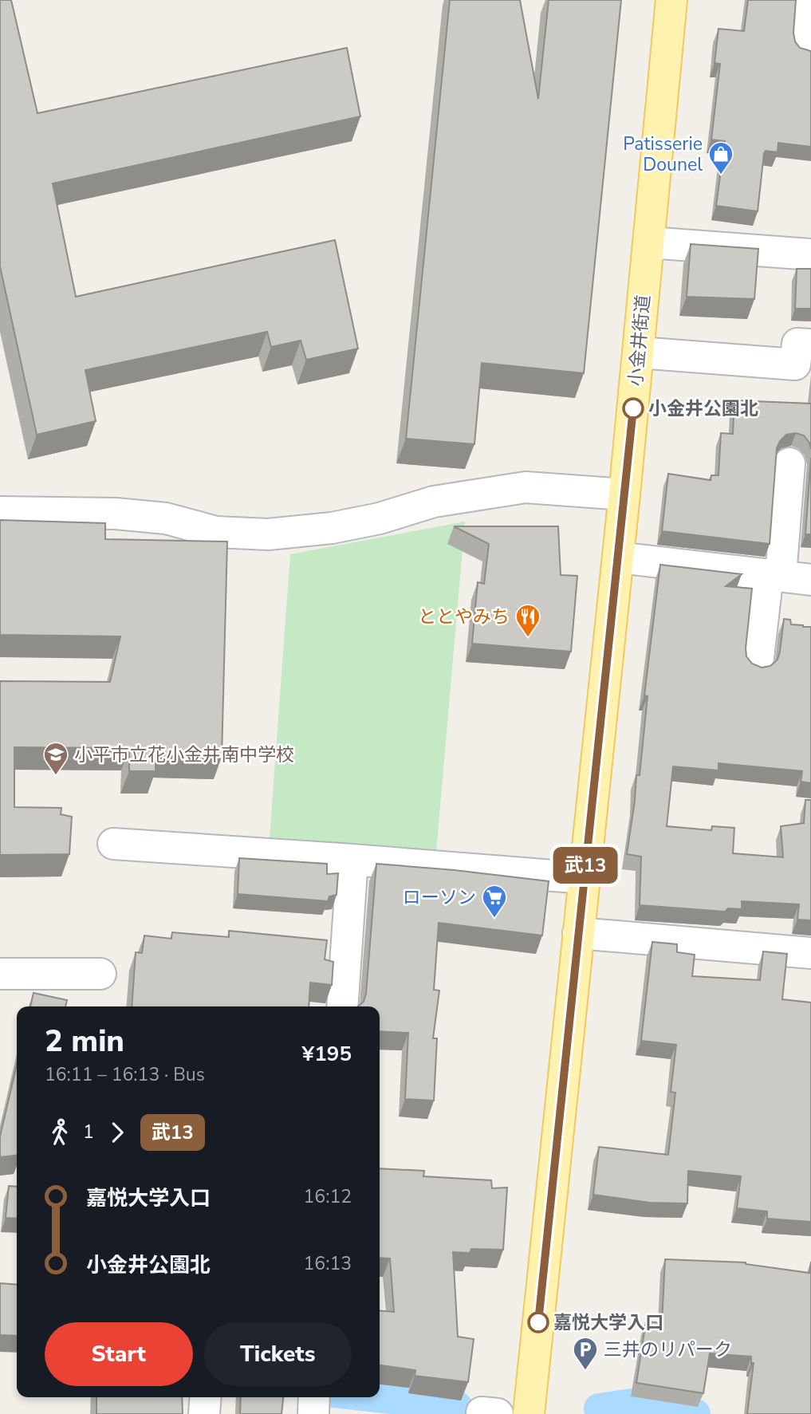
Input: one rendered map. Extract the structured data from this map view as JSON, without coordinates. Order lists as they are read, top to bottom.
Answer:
{
  "streets": {
    "main road": ["小金井街道"]
  },
  "places": {
    "shop": ["Patisserie Dounel"],
    "other": ["小金井公園北", "嘉悦大学入口"],
    "restaurant": ["ととやみち"],
    "school or university": ["小平市立花小金井南中学校"],
    "supermarket": ["ローソン"],
    "parking": ["三井のリパーク"]
  },
  "lines": ["bus line 武13"],
  "page": {
    "on_map": "武13",
    "heading": ["2 min", "16:11 – 16:13 · Bus", "¥195"],
    "legs": ["1", "武13"],
    "list": [
      {
        "name": "嘉悦大学入口",
        "value": "16:12"
      },
      {
        "name": "小金井公園北",
        "value": "16:13"
      }
    ],
    "buttons": ["Start", "Tickets"]
  }
}
